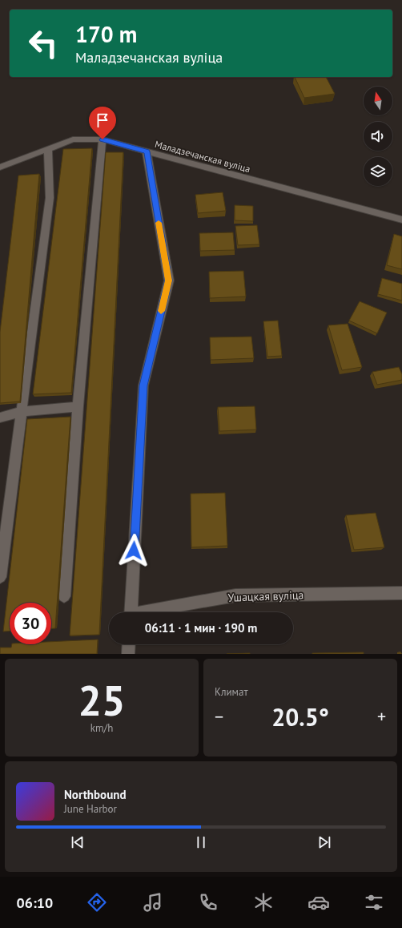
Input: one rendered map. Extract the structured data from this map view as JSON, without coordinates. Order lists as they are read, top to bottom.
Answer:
{
  "streets": {
    "street": ["Маладзечанская вуліца", "Ушацкая вуліца"]
  },
  "crossings": [
    ["Маладзечанская вуліца", "Ушацкая вуліца"]
  ],
  "north": "top",
  "page": {
    "turn": ["170 m", "Маладзечанская вуліца"],
    "limit": "30",
    "trip": "06:11 · 1 мин · 190 m",
    "tile": [
      ["25", "km/h"],
      "Климат"
    ],
    "heat": ["−", "20.5°", "+"],
    "song": ["Northbound", "June Harbor"],
    "tabs": "06:10"
  }
}
